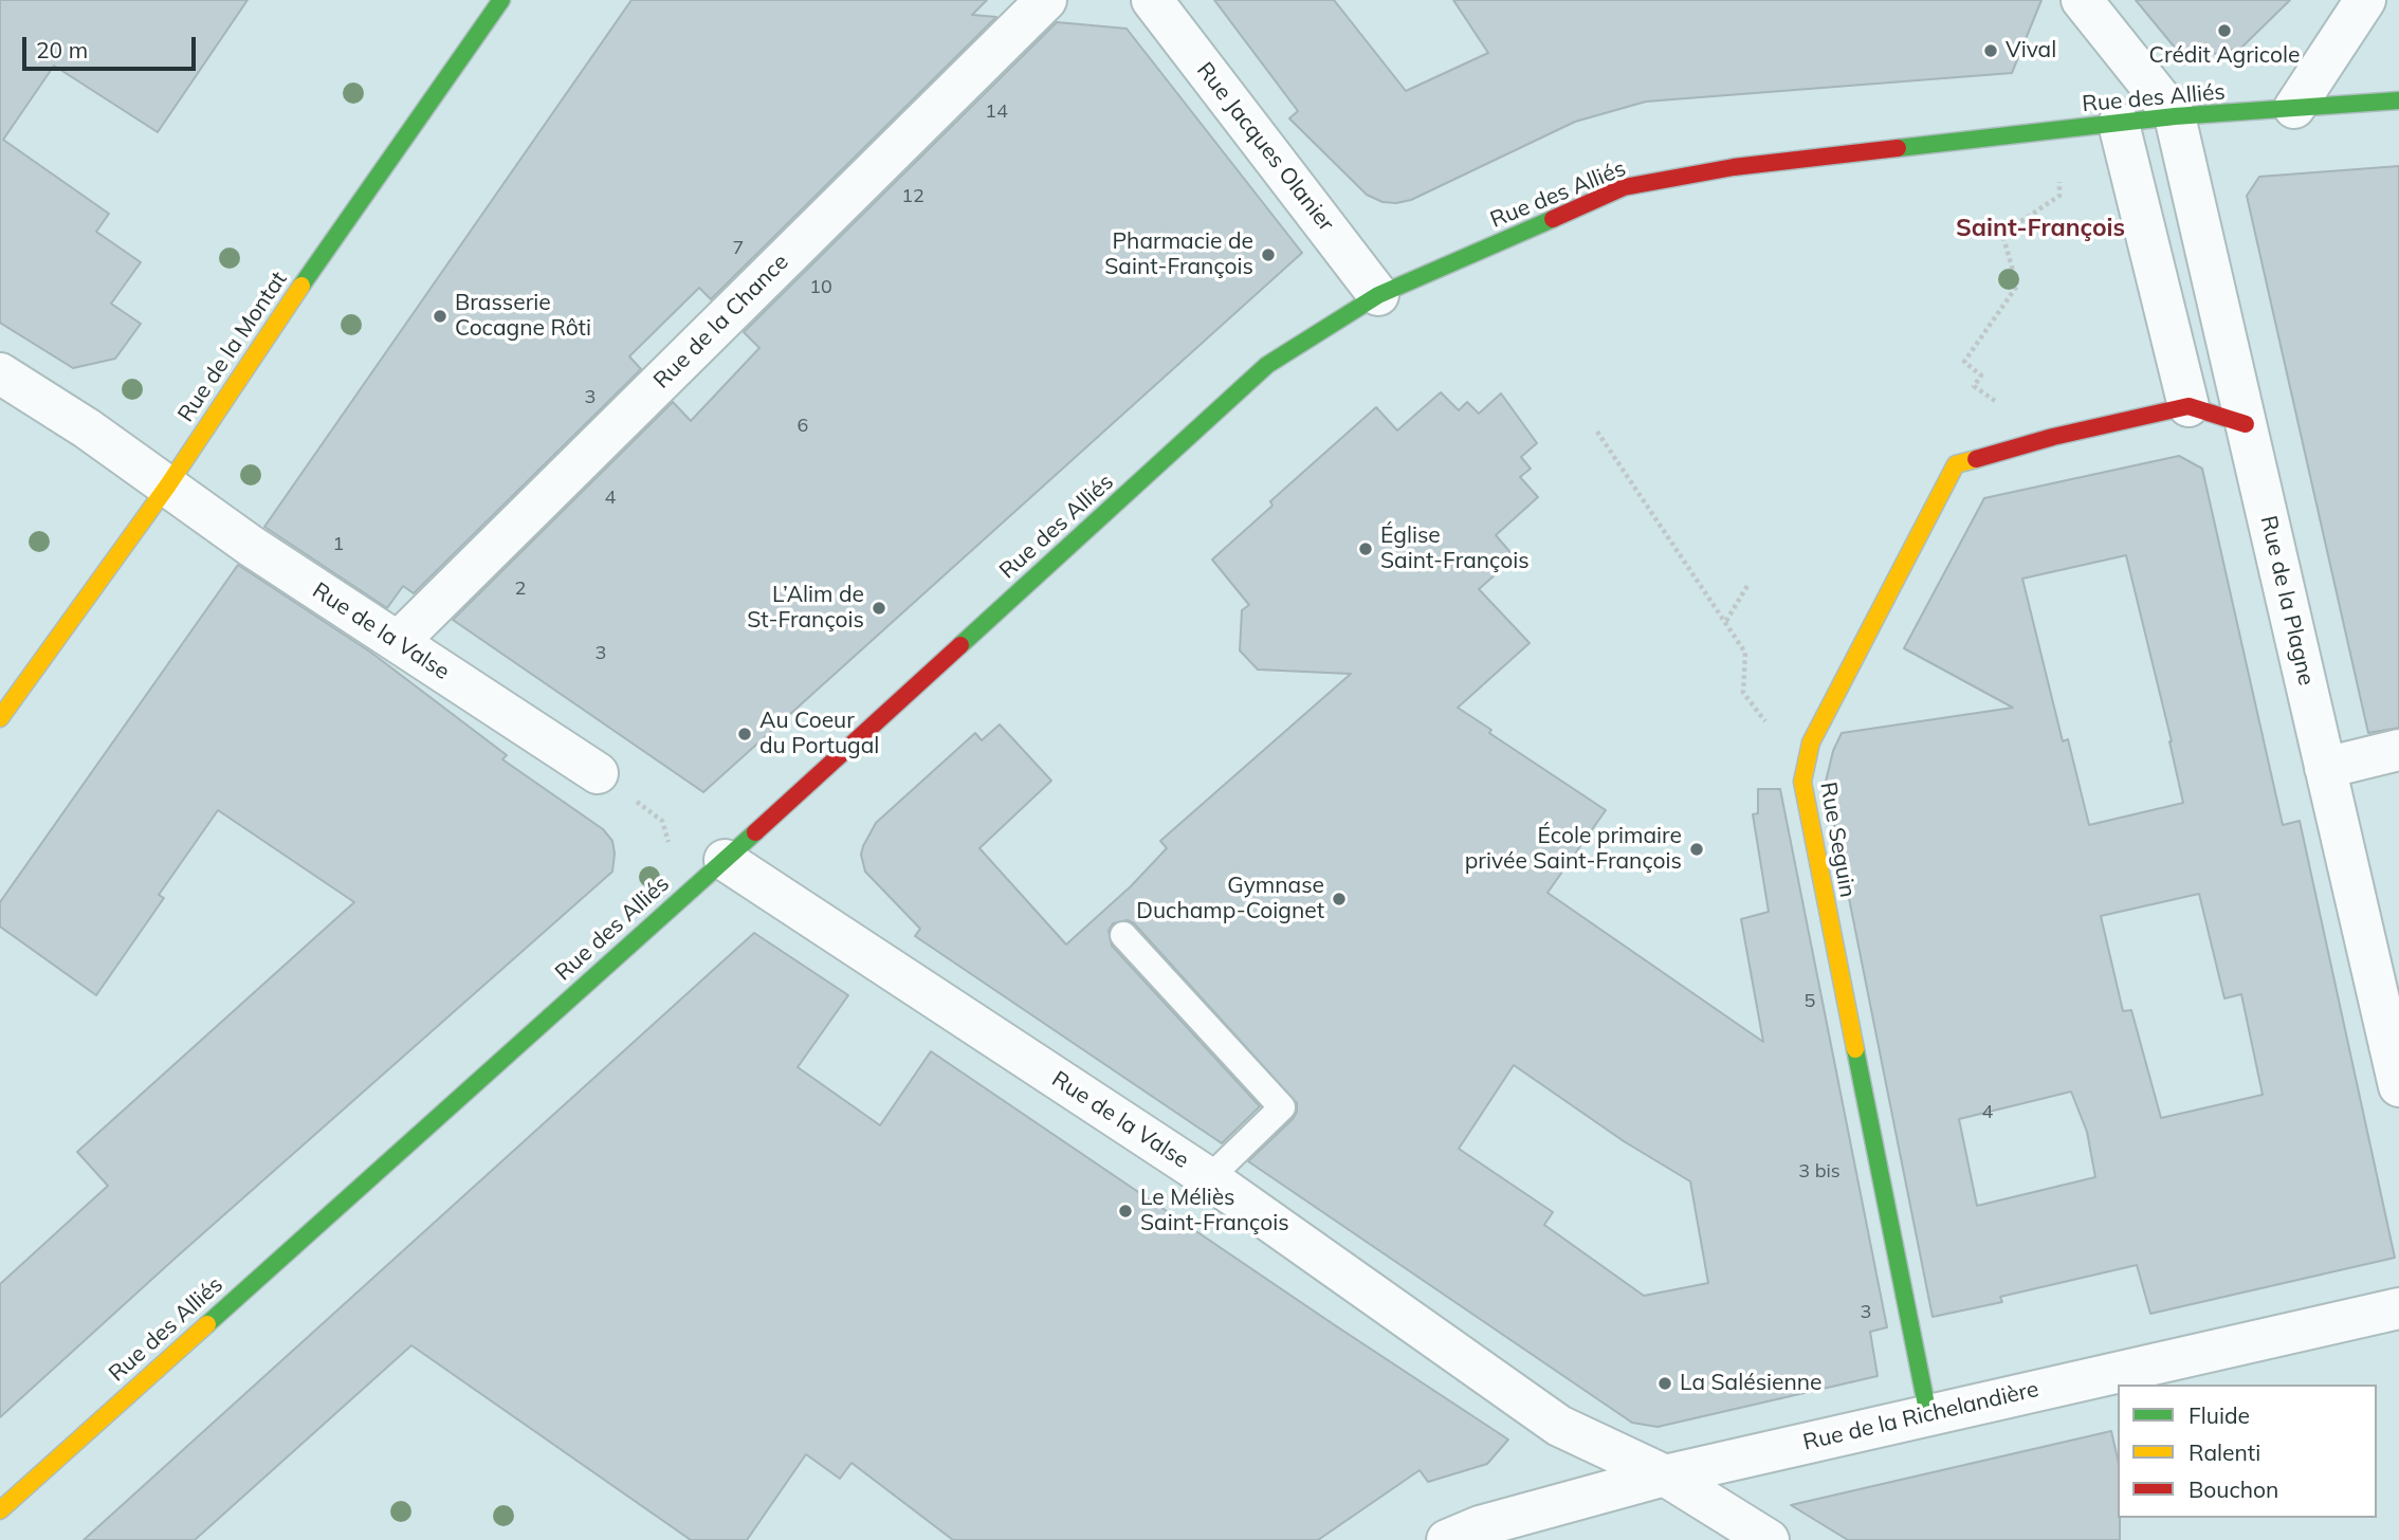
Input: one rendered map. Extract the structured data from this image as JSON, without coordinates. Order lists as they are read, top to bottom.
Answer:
{
  "streets": {
    "main road": ["Rue des Alliés", "Rue de la Montat", "Rue Seguin"],
    "street": [
      "Rue Jacques Olanier",
      "Rue de la Chance",
      "Rue de la Plagne",
      "Rue de la Valse",
      "Rue de la Richelandière"
    ]
  },
  "crossings": [
    ["Rue des Alliés", "Rue Jacques Olanier"],
    ["Rue des Alliés", "Rue de la Plagne"],
    ["Rue des Alliés", "Rue de la Valse"],
    ["Rue de la Chance", "Rue de la Valse"],
    ["Rue de la Montat", "Rue de la Valse"],
    ["Rue de la Valse", "Rue de la Richelandière"],
    ["Rue Seguin", "Rue de la Richelandière"]
  ],
  "districts": ["Saint-François"],
  "places": [
    "Crédit Agricole",
    "Vival",
    "Pharmacie de Saint-François",
    "Brasserie Cocagne Rôti",
    "Église Saint-François",
    "L’Alim de St-François",
    "Au Coeur du Portugal",
    "École primaire privée Saint-François",
    "Gymnase Duchamp-Coignet",
    "Le Méliès Saint-François",
    "La Salésienne"
  ],
  "house_numbers": [
    "14",
    "12",
    "7",
    "10",
    "3",
    "6",
    "4",
    "1",
    "2",
    "3",
    "5",
    "4",
    "3 bis",
    "3"
  ],
  "legend": ["Fluide", "Ralenti", "Bouchon"],
  "scale_bar": "20 m"
}
